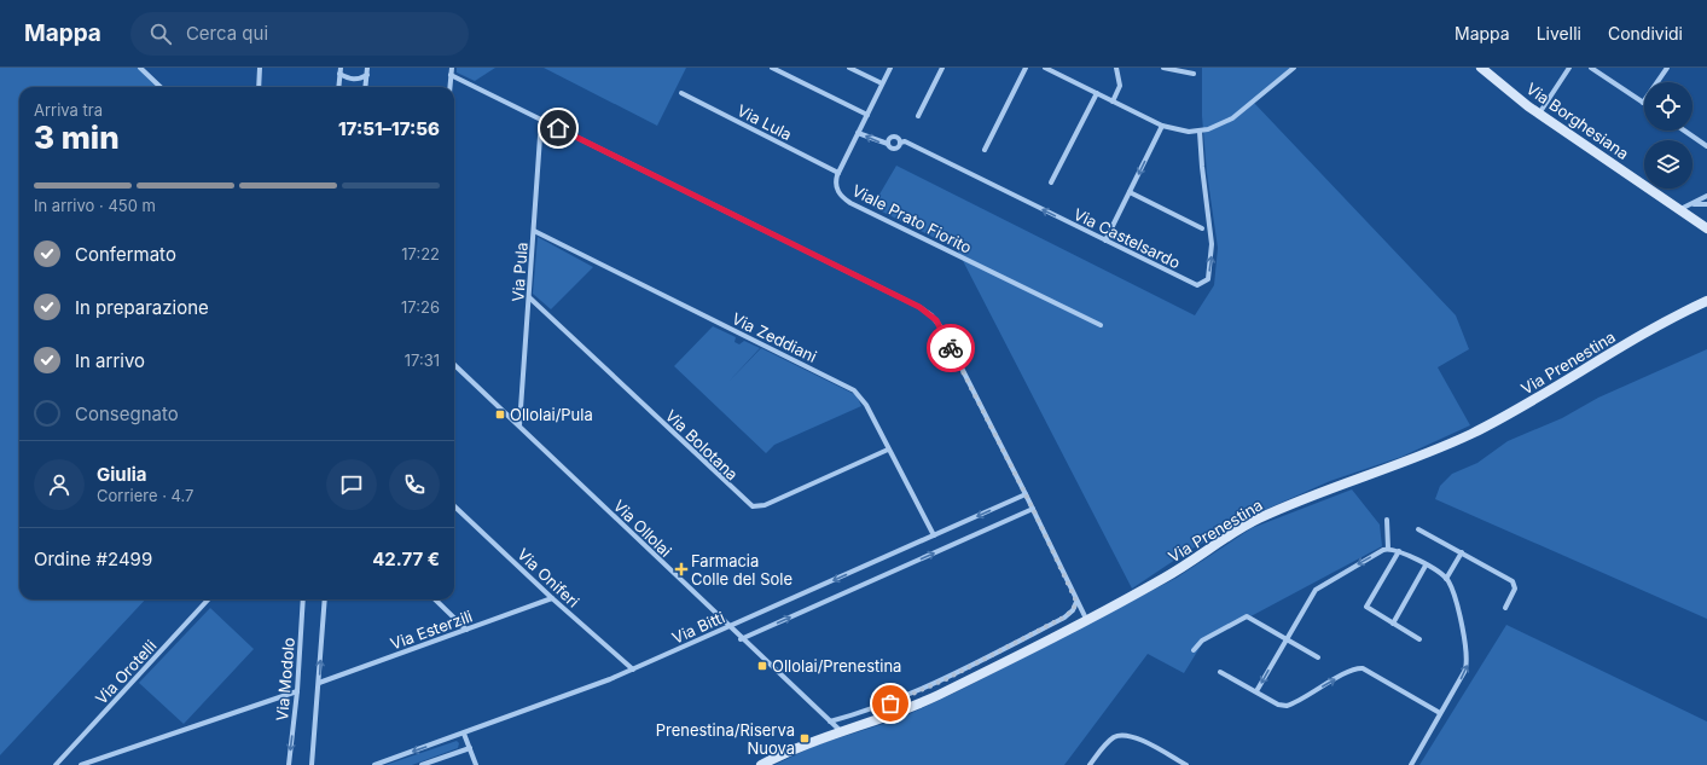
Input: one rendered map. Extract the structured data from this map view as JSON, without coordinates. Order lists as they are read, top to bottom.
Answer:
{
  "streets": {
    "main road": ["Via Borghesiana", "Via Prenestina"],
    "street": [
      "Via Lula",
      "Viale Prato Fiorito",
      "Via Castelsardo",
      "Via Pula",
      "Via Zeddiani",
      "Via Bolotana",
      "Via Ollolai",
      "Via Oniferi",
      "Via Bitti",
      "Via Esterzili",
      "Via Orotelli",
      "Via Modolo"
    ]
  },
  "crossings": [
    ["Via Lula", "Viale Prato Fiorito"],
    ["Viale Prato Fiorito", "Via Castelsardo"],
    ["Via Pula", "Via Zeddiani"],
    ["Via Pula", "Via Bolotana"],
    ["Via Pula", "Via Ollolai"],
    ["Via Zeddiani", "Via Bolotana"],
    ["Via Zeddiani", "Via Bitti"],
    ["Via Prenestina", "Via Ollolai"],
    ["Via Ollolai", "Via Bitti"],
    ["Via Oniferi", "Via Bitti"],
    ["Via Oniferi", "Via Esterzili"]
  ],
  "places": {
    "transit": ["Ollolai/Pula", "Ollolai/Prenestina", "Prenestina/Riserva Nuova"],
    "health": ["Farmacia Colle del Sole"]
  },
  "page": {
    "header": "Mappa",
    "search": "Cerca qui",
    "nav": ["Mappa", "Livelli", "Condividi"],
    "heading": ["3 min", "Arriva tra", "17:51–17:56"],
    "panel": [
      "Giulia",
      "Corriere · 4.7",
      "Ordine #2499",
      "42.77 €"
    ],
    "bar": "In arrivo · 450 m",
    "list": [
      ["Confermato", "17:22"],
      ["In preparazione", "17:26"],
      ["In arrivo", "17:31"],
      "Consegnato"
    ]
  }
}
